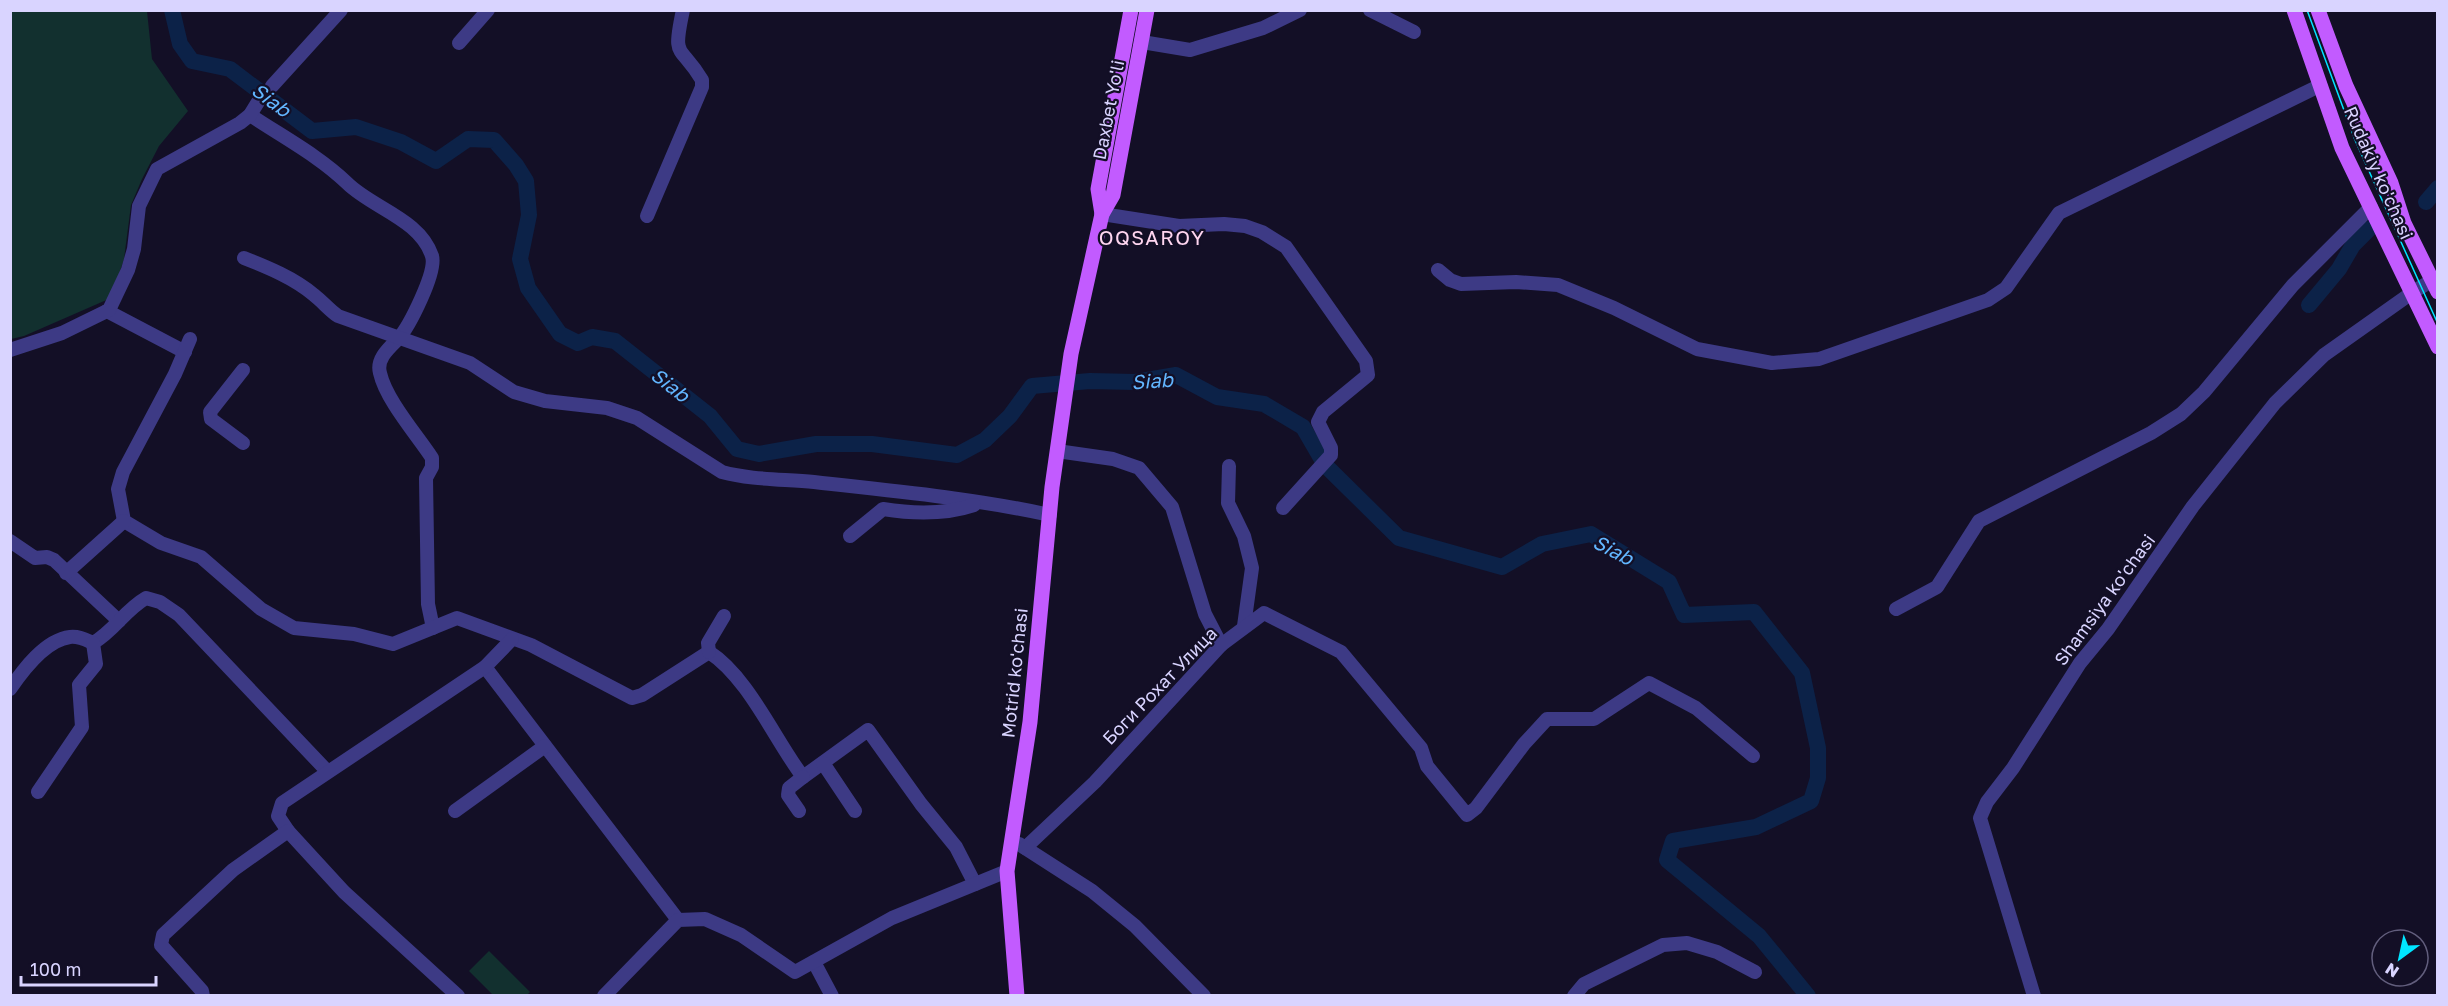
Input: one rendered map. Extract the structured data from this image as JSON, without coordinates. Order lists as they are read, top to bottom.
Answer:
{
  "streets": {
    "main road": ["Daxbet Yo'li", "Rudakiy ko'chasi", "Motrid ko'chasi"],
    "street": ["Shamsiya ko'chasi", "Боги Рохат Улица"]
  },
  "crossings": [
    ["Daxbet Yo'li", "Motrid ko'chasi"],
    ["Rudakiy ko'chasi", "Shamsiya ko'chasi"]
  ],
  "districts": ["OQSAROY"],
  "water": ["Siab"],
  "scale_bar": "100 m",
  "north": "bottom left"
}
